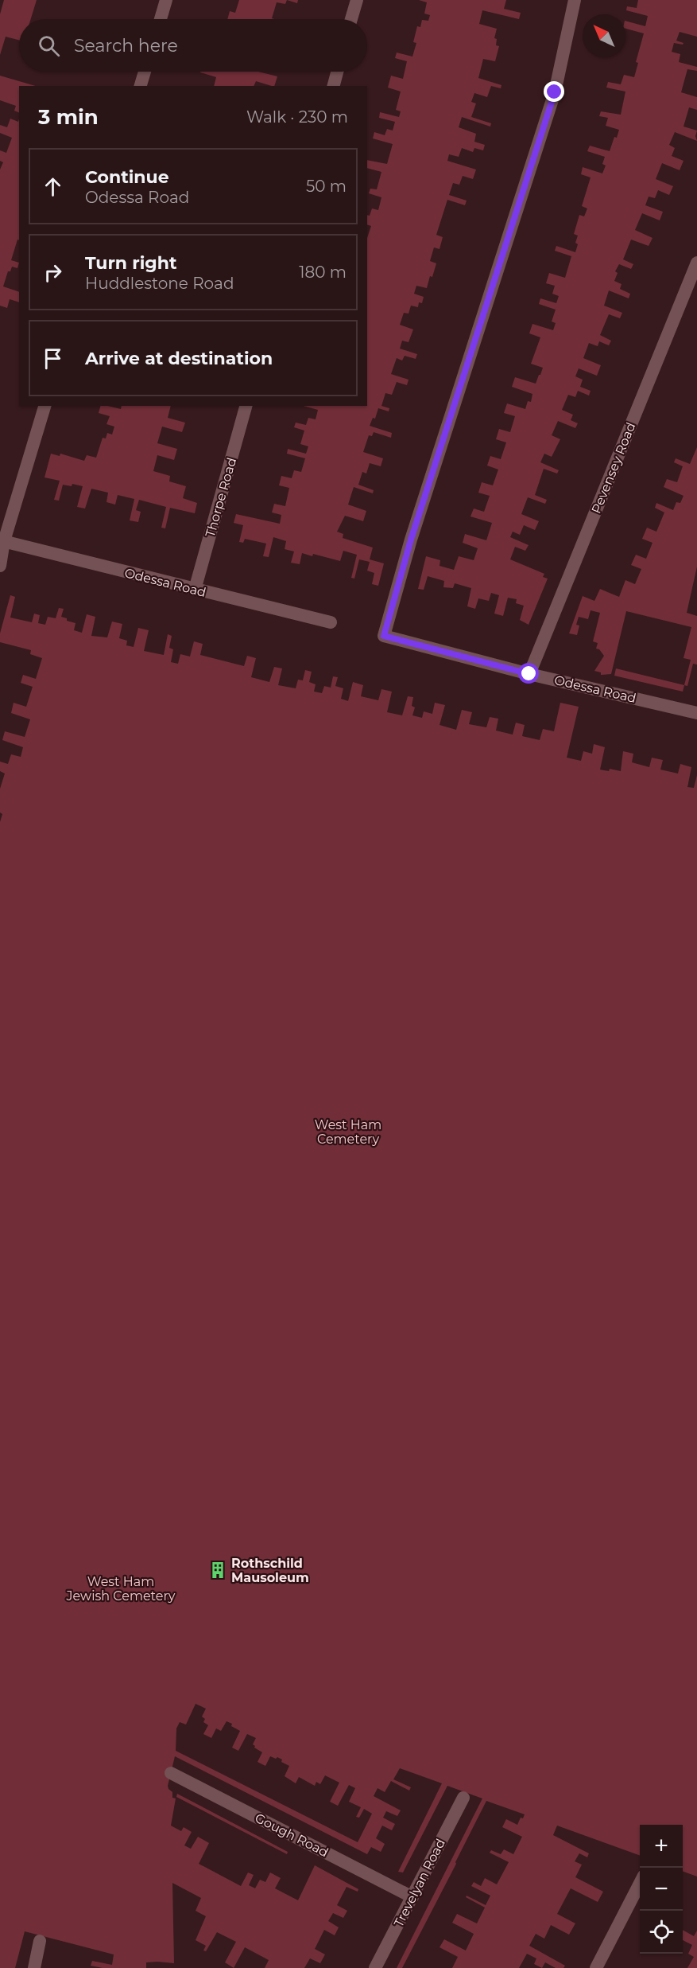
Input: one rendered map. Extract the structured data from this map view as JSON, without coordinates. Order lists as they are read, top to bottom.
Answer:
{
  "streets": {
    "street": [
      "Pevensey Road",
      "Thorpe Road",
      "Odessa Road",
      "Gough Road",
      "Trevelyan Road"
    ]
  },
  "crossings": [
    ["Pevensey Road", "Odessa Road"],
    ["Thorpe Road", "Odessa Road"],
    ["Gough Road", "Trevelyan Road"]
  ],
  "parks": ["West Ham Cemetery", "West Ham Jewish Cemetery"],
  "places": {
    "building": ["Rothschild Mausoleum"]
  },
  "north": "top left",
  "page": {
    "search": "Search here",
    "heading": ["3 min", "Walk · 230 m"],
    "list": [
      ["Continue", "Odessa Road", "50 m"],
      ["Turn right", "Huddlestone Road", "180 m"],
      "Arrive at destination"
    ],
    "map_buttons": ["+", "−"]
  }
}
